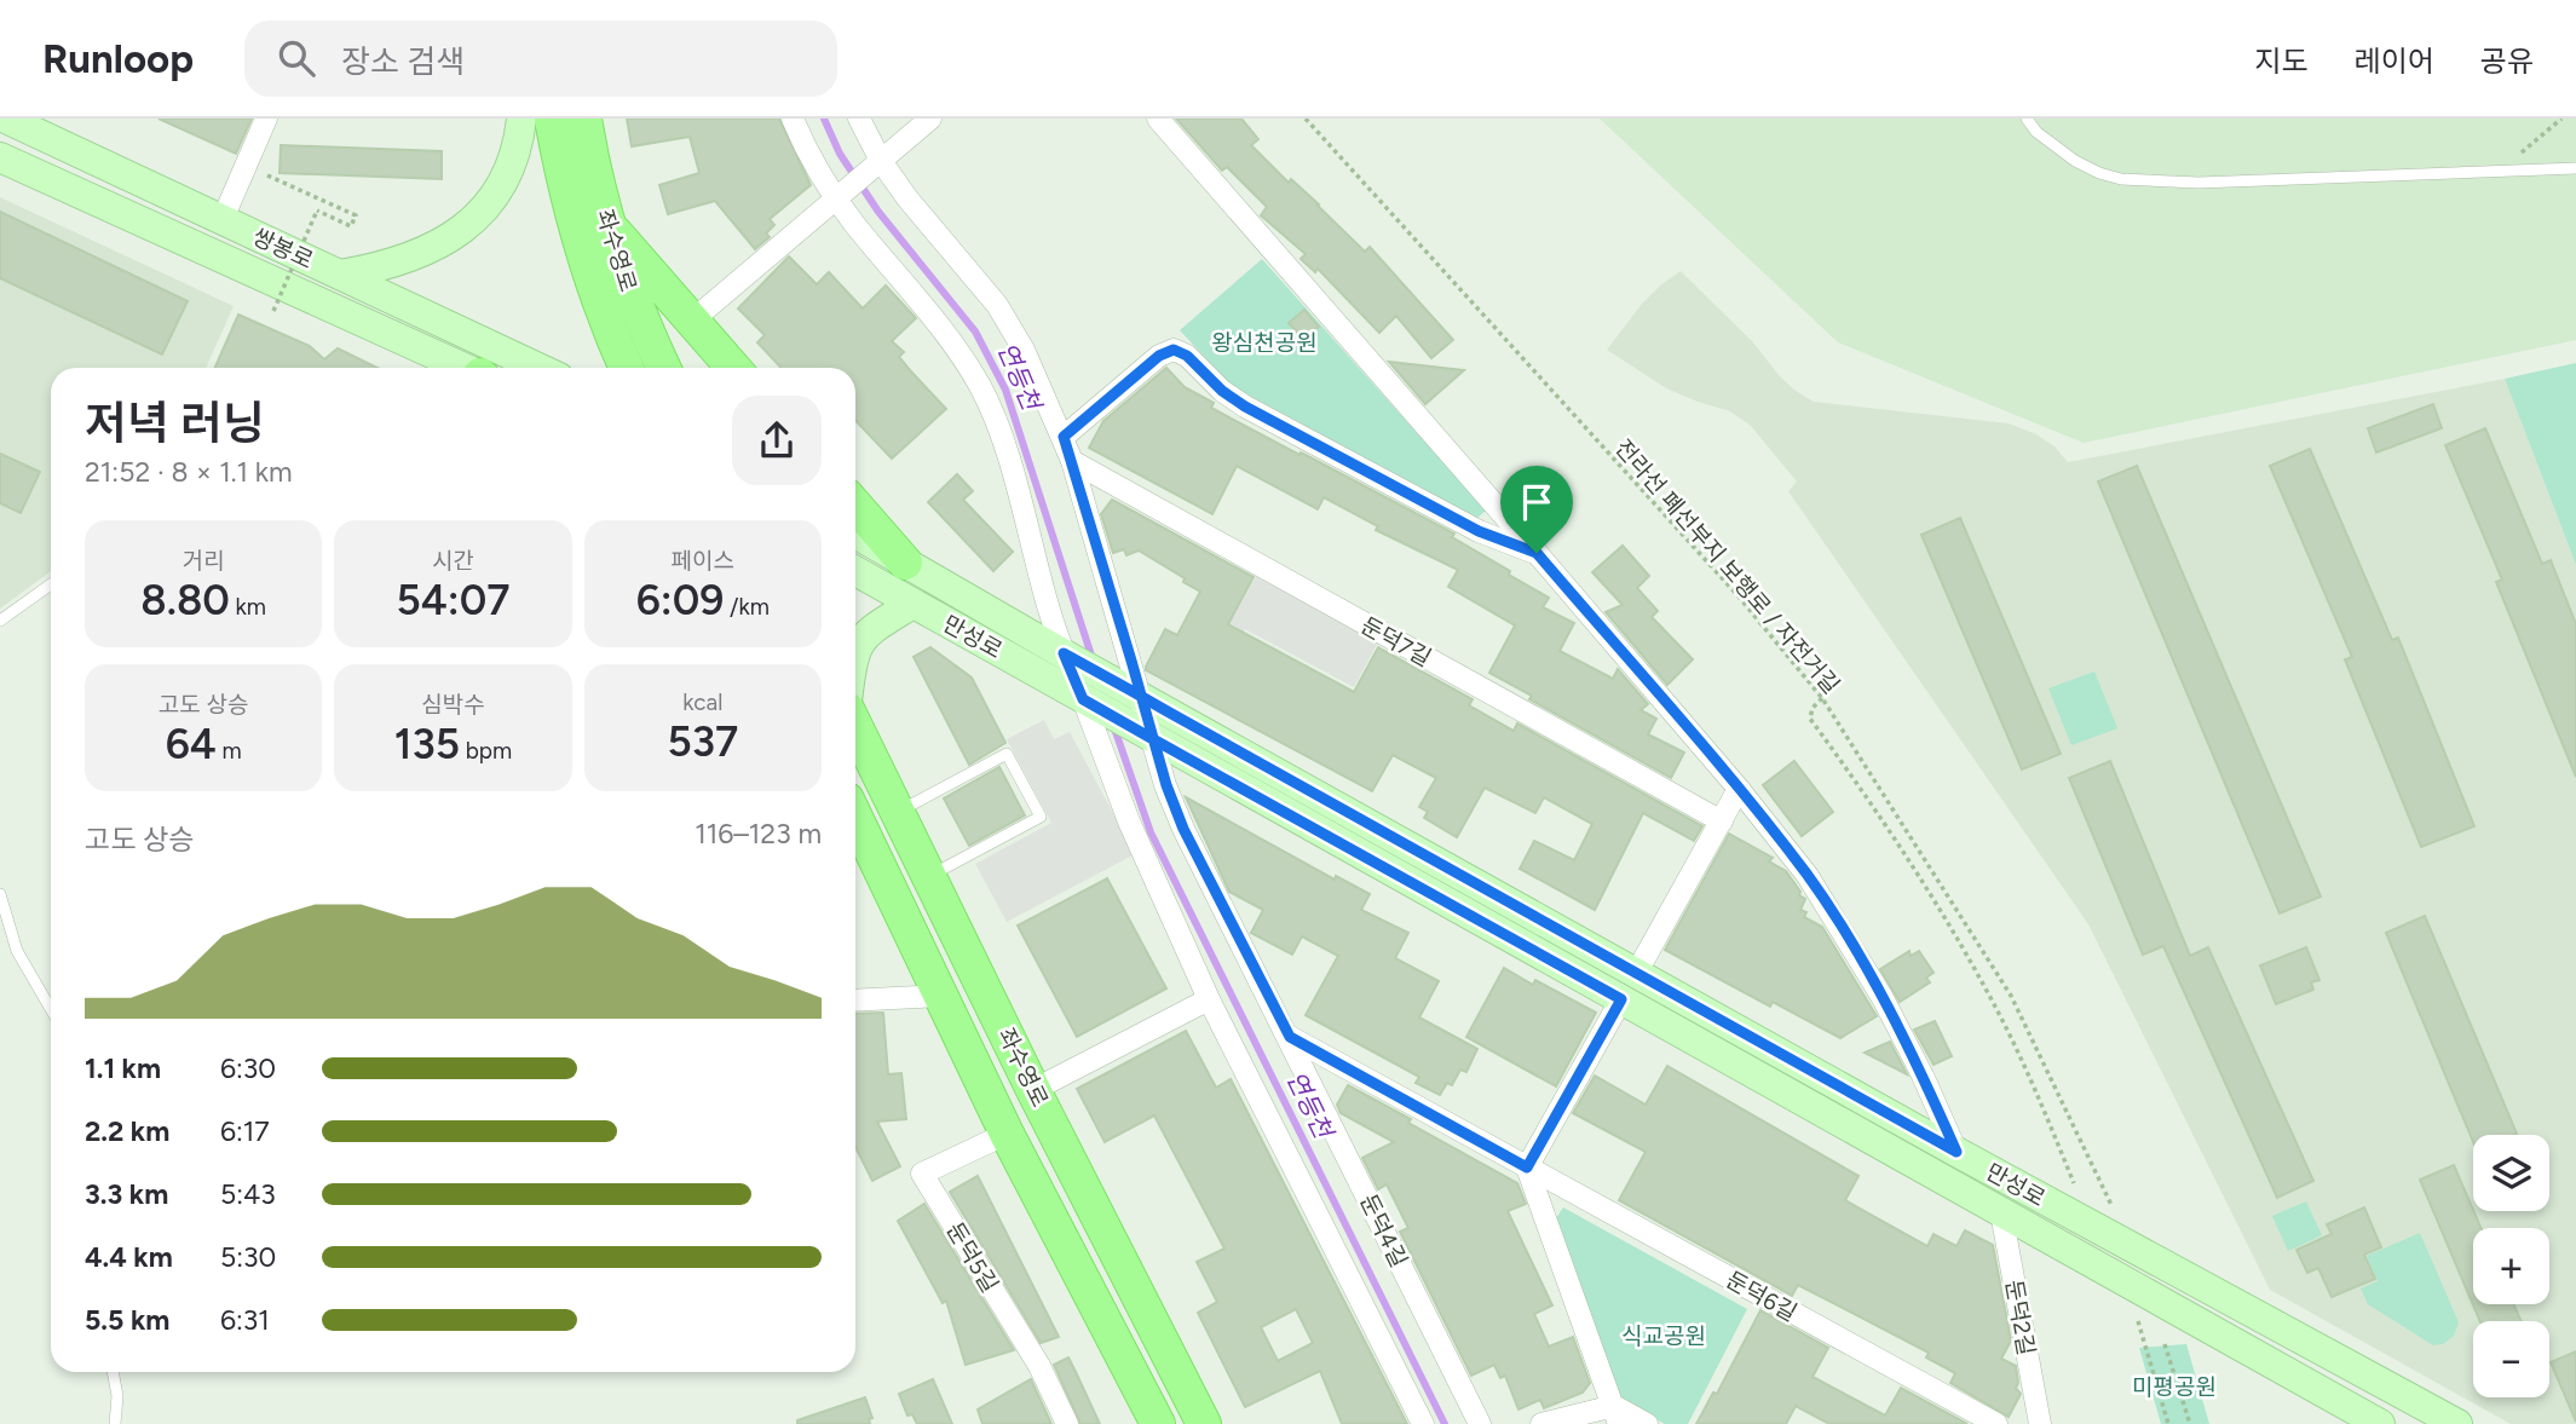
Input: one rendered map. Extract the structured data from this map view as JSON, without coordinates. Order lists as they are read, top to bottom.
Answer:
{
  "streets": {
    "main road": ["좌수영로"],
    "street": [
      "쌍봉로",
      "만성로",
      "둔덕7길",
      "둔덕4길",
      "둔덕5길",
      "둔덕6길",
      "둔덕2길"
    ],
    "path": ["전라선 폐선부지 보행로 / 자전거길"]
  },
  "crossings": [
    ["좌수영로", "둔덕5길"],
    ["만성로", "둔덕2길"],
    ["둔덕4길", "둔덕6길"]
  ],
  "water": ["연등천"],
  "parks": ["왕심천공원", "식교공원", "미평공원"],
  "page": {
    "header": "Runloop",
    "search": "장소 검색",
    "nav": ["지도", "레이어", "공유"],
    "heading": ["저녁 러닝", "21:52 · 8 × 1.1 km"],
    "stats": [
      ["거리", "8.80 km"],
      ["시간", "54:07"],
      ["페이스", "6:09 /km"],
      ["고도 상승", "64 m"],
      ["심박수", "135 bpm"],
      ["kcal", "537"]
    ],
    "chart": ["고도 상승", "116–123 m"],
    "list": [
      {
        "name": "1.1 km",
        "note": "6:30"
      },
      {
        "name": "2.2 km",
        "note": "6:17"
      },
      {
        "name": "3.3 km",
        "note": "5:43"
      },
      {
        "name": "4.4 km",
        "note": "5:30"
      },
      {
        "name": "5.5 km",
        "note": "6:31"
      }
    ],
    "map_buttons": ["+", "−"]
  }
}
